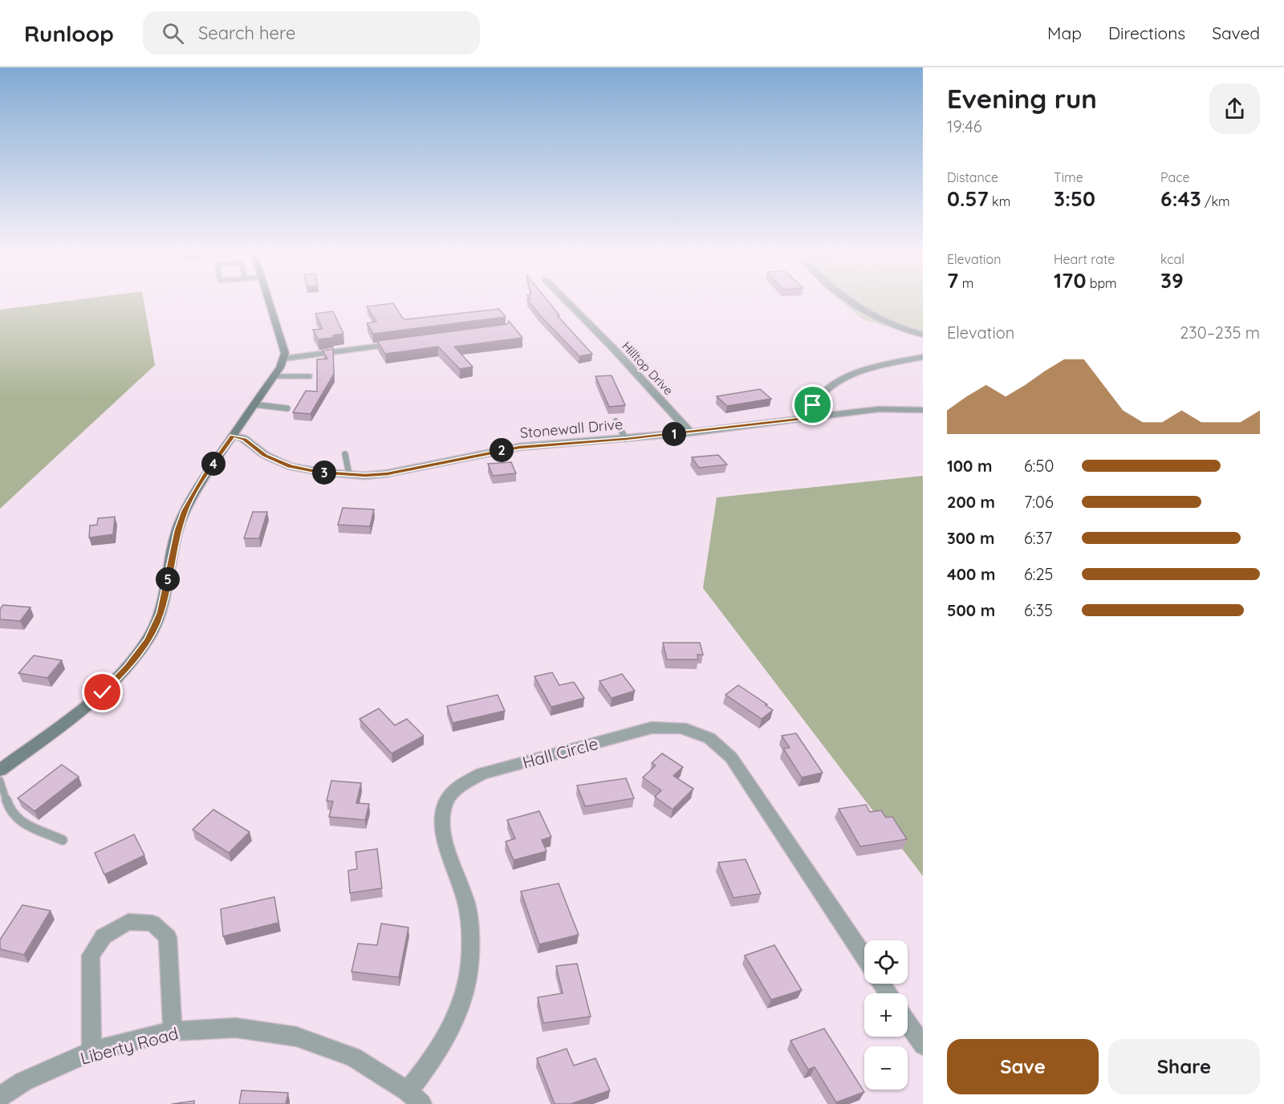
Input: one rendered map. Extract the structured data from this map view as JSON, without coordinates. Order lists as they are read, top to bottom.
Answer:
{
  "streets": {
    "street": [
      "Hilltop Drive",
      "Stonewall Drive",
      "Hall Circle",
      "Liberty Road"
    ]
  },
  "crossings": [
    ["Hilltop Drive", "Stonewall Drive"],
    ["Hall Circle", "Liberty Road"]
  ],
  "page": {
    "header": "Runloop",
    "search": "Search here",
    "nav": ["Map", "Directions", "Saved"],
    "heading": ["Evening run", "19:46"],
    "stats": [
      ["Distance", "0.57 km"],
      ["Time", "3:50"],
      ["Pace", "6:43 /km"],
      ["Elevation", "7 m"],
      ["Heart rate", "170 bpm"],
      ["kcal", "39"]
    ],
    "chart": ["Elevation", "230–235 m"],
    "pins": [
      "1",
      "2",
      "4",
      "3",
      "5"
    ],
    "list": [
      {
        "name": "100 m",
        "note": "6:50"
      },
      {
        "name": "200 m",
        "note": "7:06"
      },
      {
        "name": "300 m",
        "note": "6:37"
      },
      {
        "name": "400 m",
        "note": "6:25"
      },
      {
        "name": "500 m",
        "note": "6:35"
      }
    ],
    "map_buttons": ["+", "−"],
    "buttons": ["Save", "Share"]
  }
}
